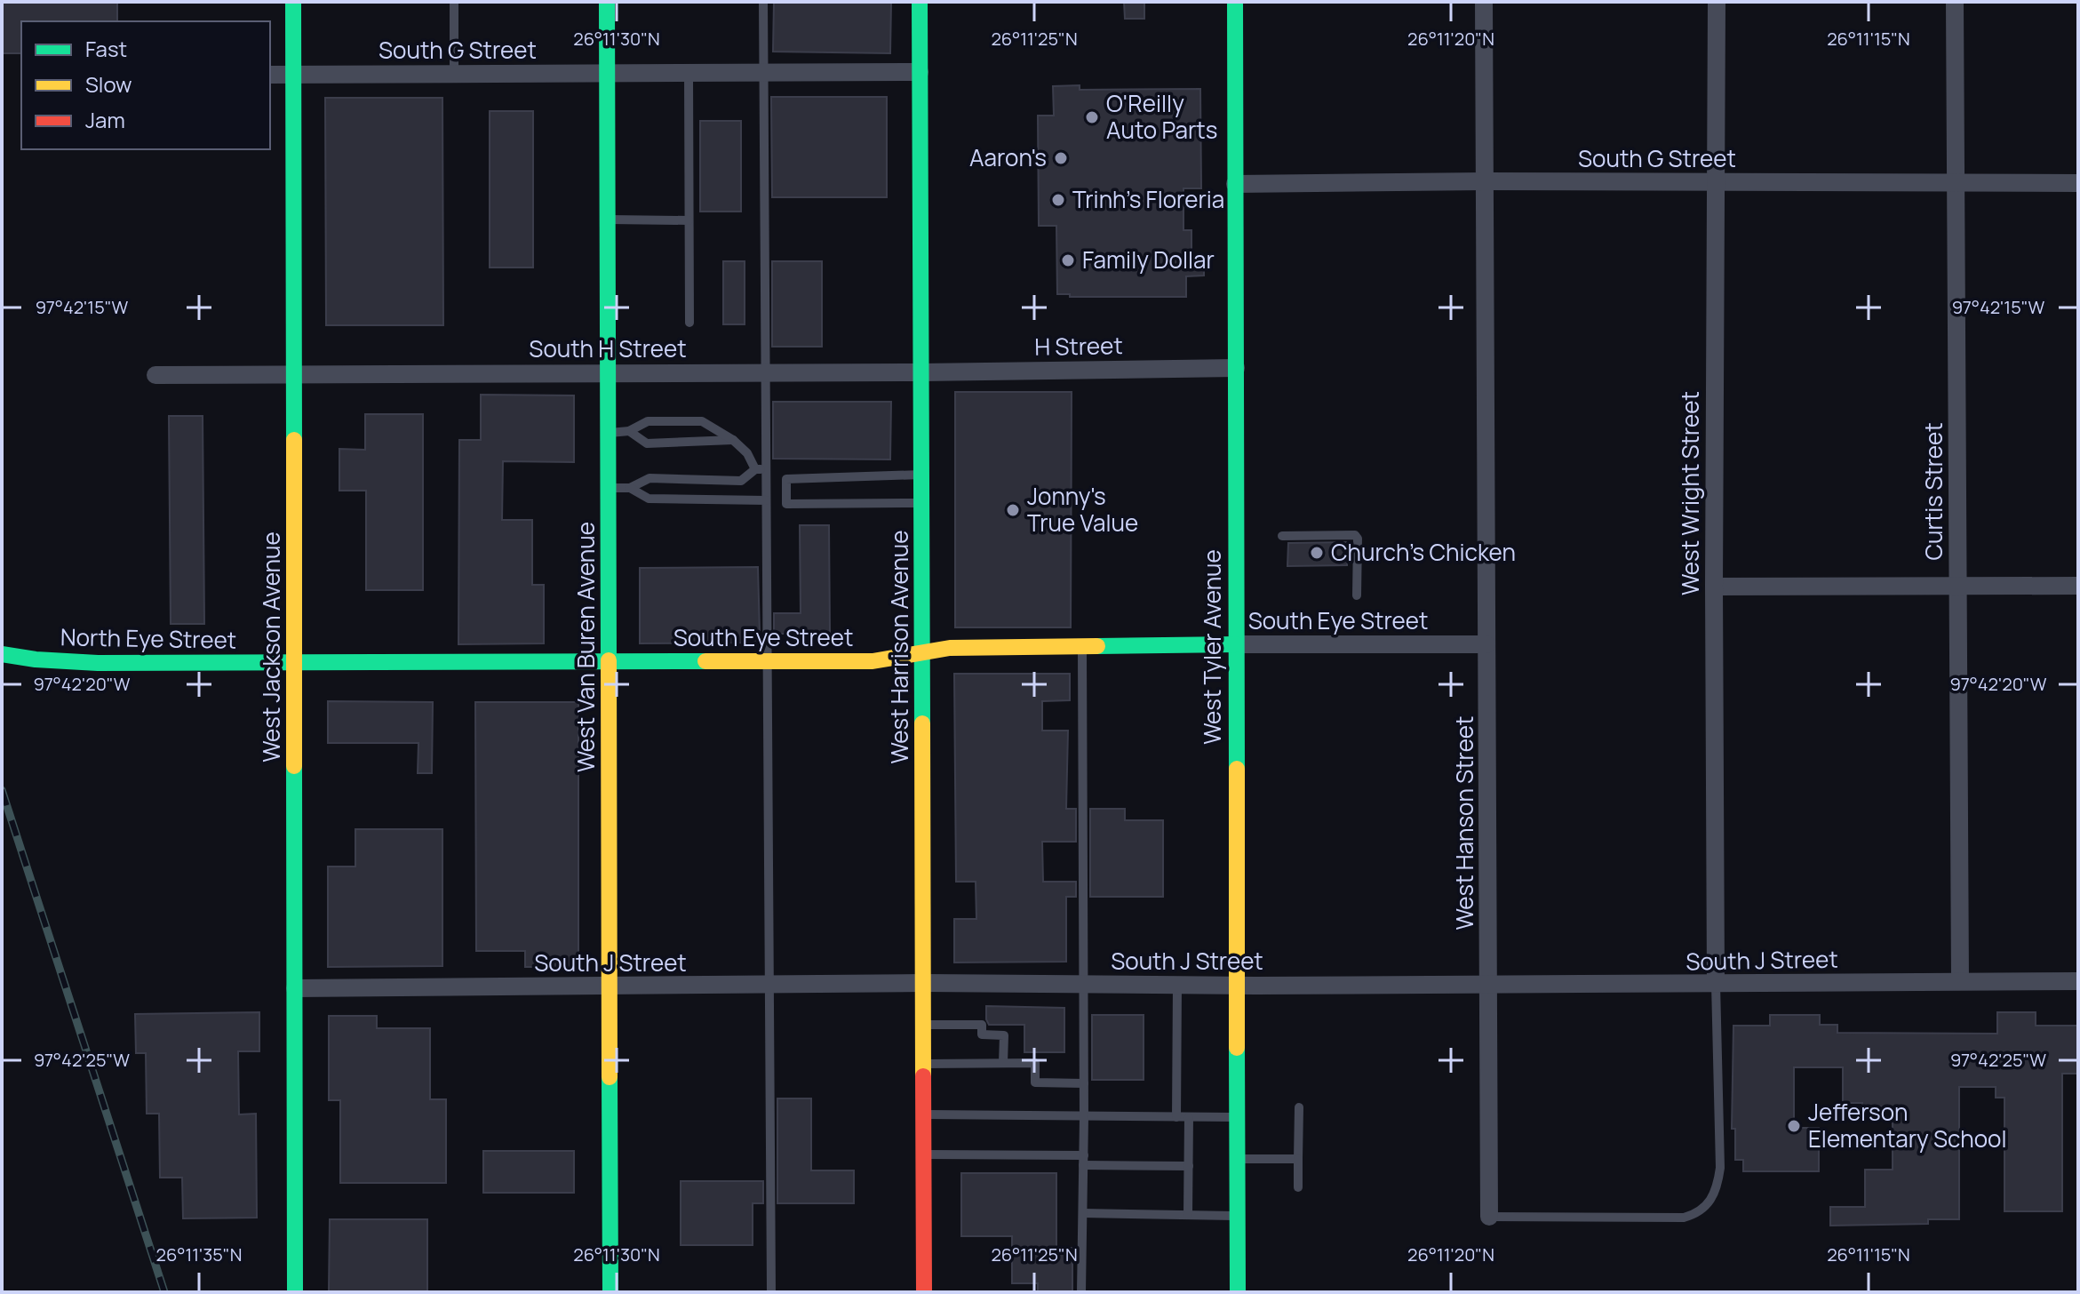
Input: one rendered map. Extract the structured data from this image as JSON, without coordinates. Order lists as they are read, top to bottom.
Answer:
{
  "streets": {
    "street": [
      "South G Street",
      "H Street",
      "South H Street",
      "Curtis Street",
      "West Wright Street",
      "South Eye Street",
      "North Eye Street",
      "West Jackson Avenue",
      "West Van Buren Avenue",
      "West Harrison Avenue",
      "West Tyler Avenue",
      "West Hanson Street",
      "South J Street"
    ]
  },
  "crossings": [
    ["South G Street", "Curtis Street"],
    ["South G Street", "West Wright Street"],
    ["South G Street", "West Jackson Avenue"],
    ["South G Street", "West Van Buren Avenue"],
    ["South G Street", "West Harrison Avenue"],
    ["South G Street", "West Tyler Avenue"],
    ["South G Street", "West Hanson Street"],
    ["H Street", "South H Street"],
    ["H Street", "West Harrison Avenue"],
    ["H Street", "West Tyler Avenue"],
    ["South H Street", "West Jackson Avenue"],
    ["South H Street", "West Van Buren Avenue"],
    ["South H Street", "West Harrison Avenue"],
    ["Curtis Street", "South J Street"],
    ["West Wright Street", "South J Street"],
    ["South Eye Street", "North Eye Street"],
    ["South Eye Street", "West Jackson Avenue"],
    ["South Eye Street", "West Van Buren Avenue"],
    ["South Eye Street", "West Harrison Avenue"],
    ["South Eye Street", "West Tyler Avenue"],
    ["South Eye Street", "West Hanson Street"],
    ["North Eye Street", "West Jackson Avenue"],
    ["West Jackson Avenue", "South J Street"],
    ["West Van Buren Avenue", "South J Street"],
    ["West Harrison Avenue", "South J Street"],
    ["West Tyler Avenue", "South J Street"],
    ["West Hanson Street", "South J Street"]
  ],
  "places": [
    "O'Reilly Auto Parts",
    "Aaron's",
    "Trinh's Floreria",
    "Family Dollar",
    "Jonny's True Value",
    "Church's Chicken",
    "Jefferson Elementary School"
  ],
  "legend": ["Fast", "Slow", "Jam"],
  "coordinates": [
    "26°11'30\"N",
    "26°11'25\"N",
    "26°11'20\"N",
    "26°11'15\"N",
    "97°42'15\"W",
    "97°42'20\"W",
    "97°42'25\"W",
    "26°11'35\"N"
  ]
}
